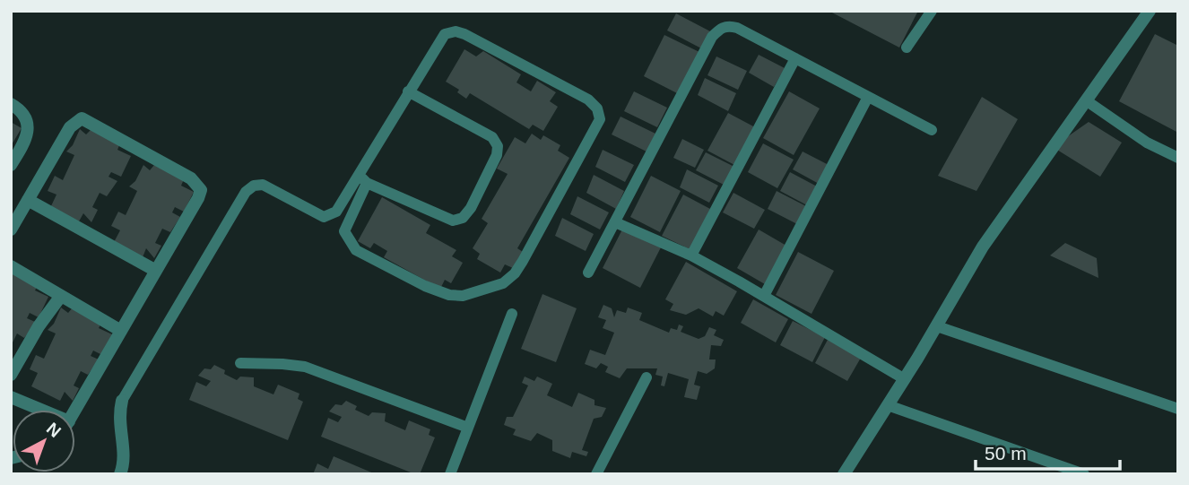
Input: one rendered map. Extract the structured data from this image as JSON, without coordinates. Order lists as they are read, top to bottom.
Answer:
{
  "scale_bar": "50 m",
  "north": "top right"
}
